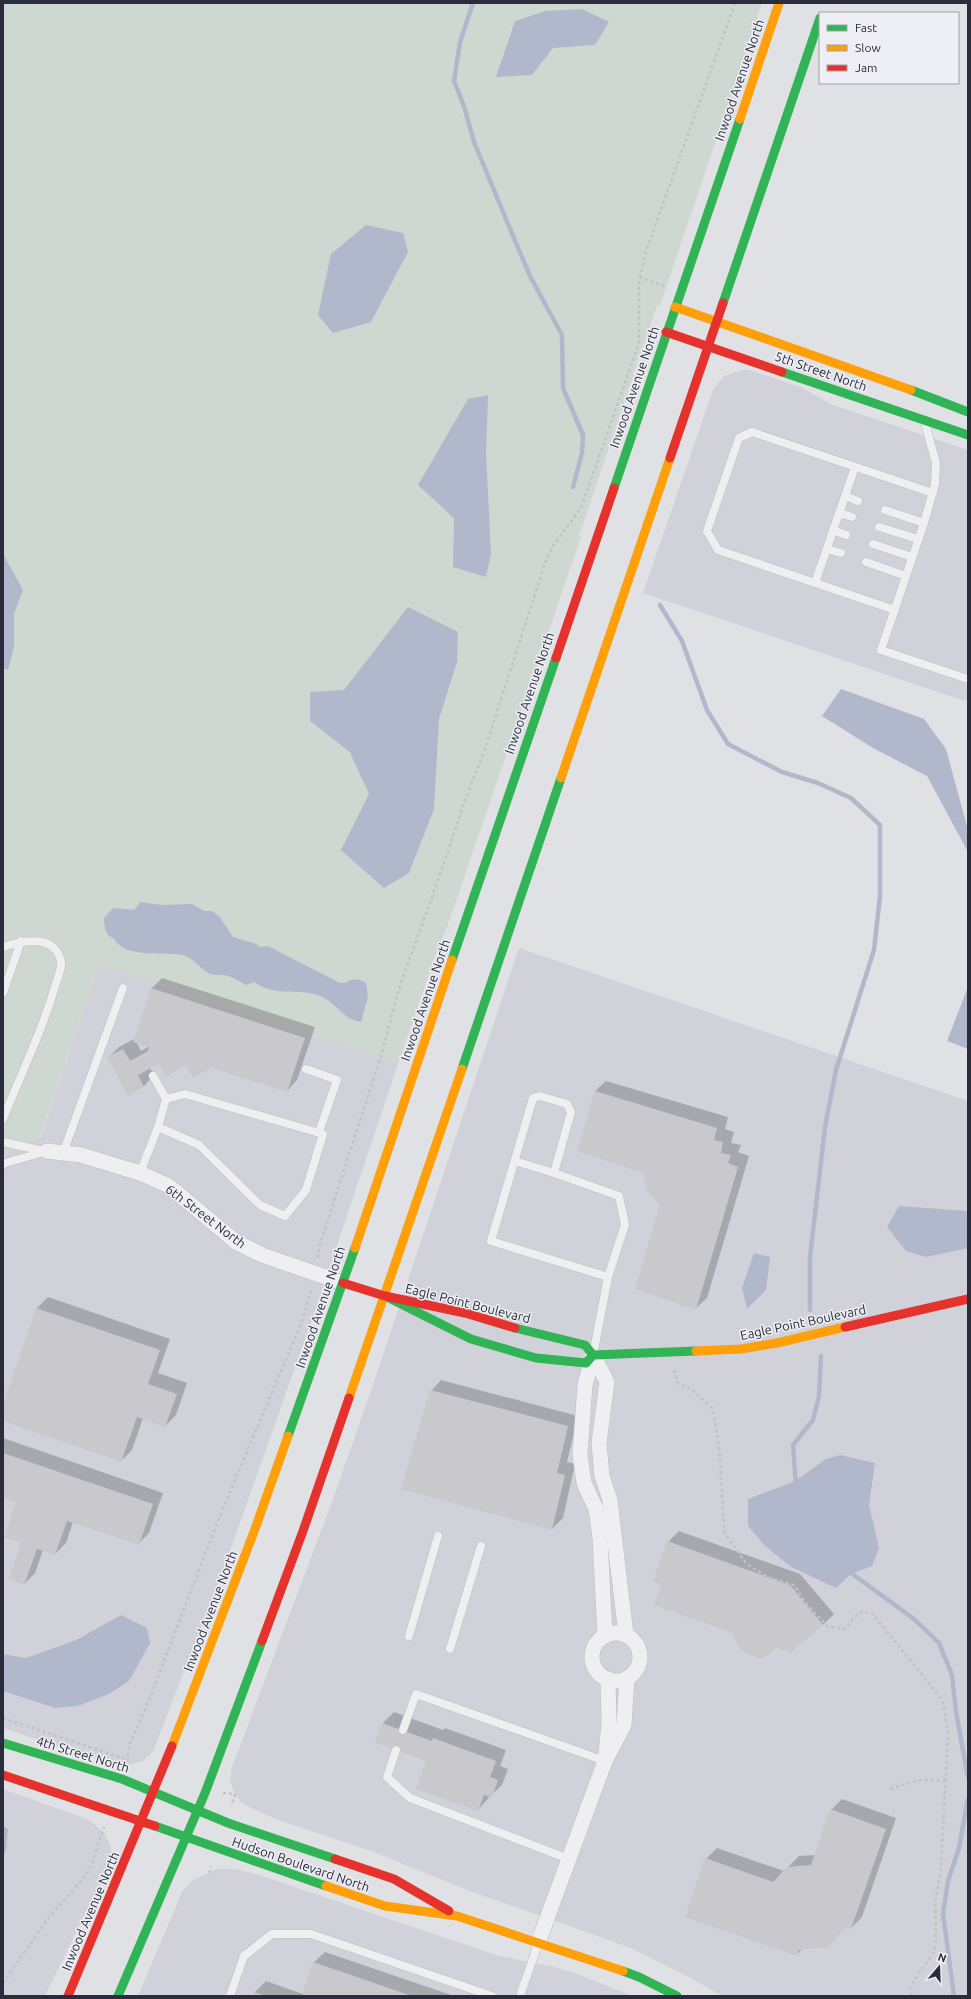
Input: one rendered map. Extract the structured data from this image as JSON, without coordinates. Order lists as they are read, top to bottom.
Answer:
{
  "streets": {
    "main road": [
      "Inwood Avenue North",
      "5th Street North",
      "6th Street North",
      "Eagle Point Boulevard",
      "4th Street North",
      "Hudson Boulevard North"
    ]
  },
  "crossings": [
    ["Inwood Avenue North", "5th Street North"],
    ["Inwood Avenue North", "6th Street North"],
    ["Inwood Avenue North", "4th Street North"],
    ["Inwood Avenue North", "Hudson Boulevard North"],
    ["6th Street North", "Eagle Point Boulevard"],
    ["4th Street North", "Hudson Boulevard North"]
  ],
  "legend": ["Fast", "Slow", "Jam"],
  "north": "top"
}
